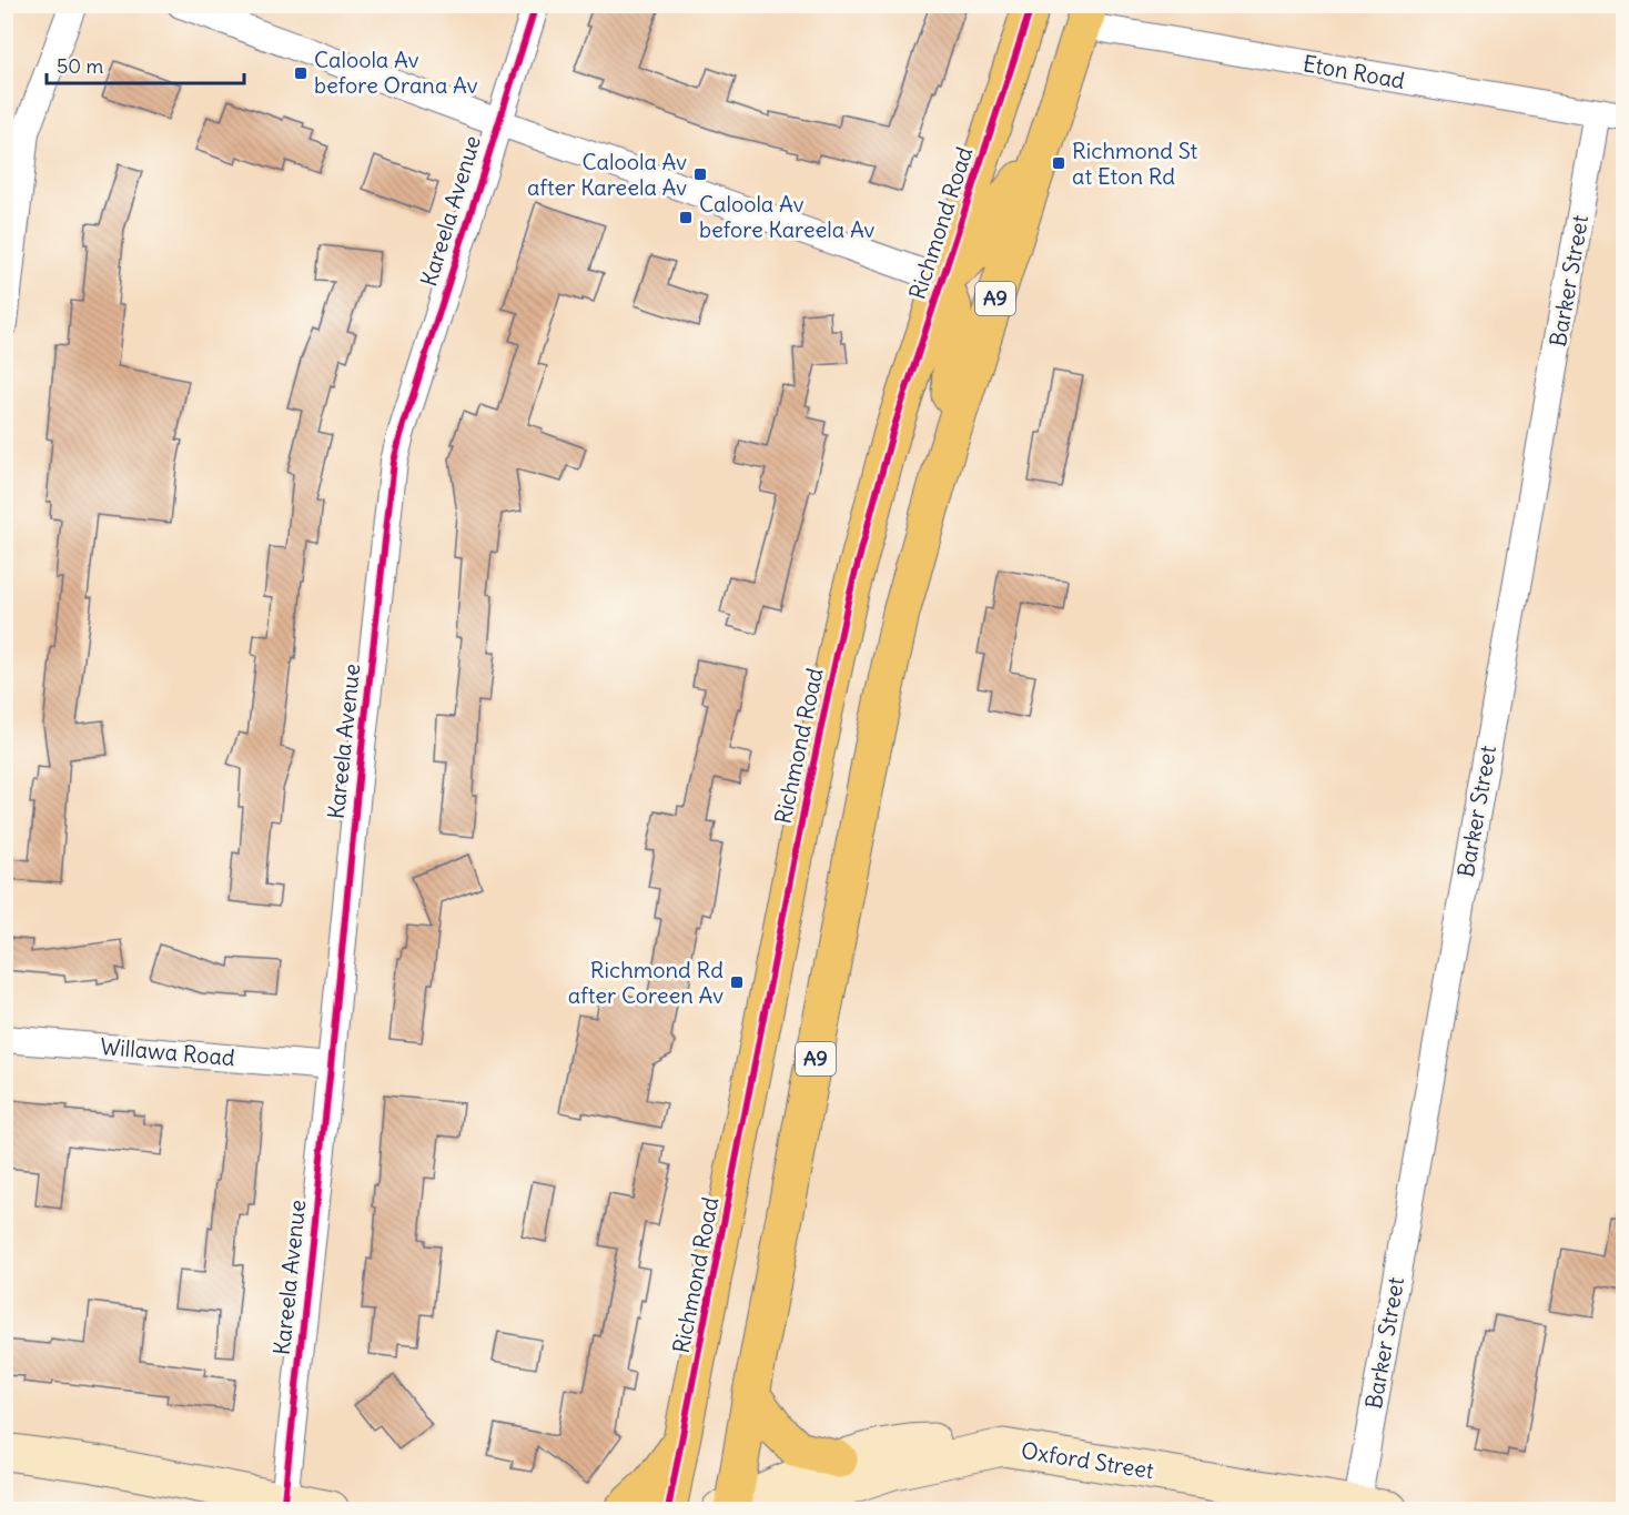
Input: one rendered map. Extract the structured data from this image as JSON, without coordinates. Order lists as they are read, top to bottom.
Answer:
{
  "streets": {
    "highway": ["Richmond Road", "A9"],
    "street": [
      "Eton Road",
      "Kareela Avenue",
      "Barker Street",
      "Willawa Road",
      "Oxford Street"
    ]
  },
  "crossings": [
    ["Eton Road", "Barker Street"],
    ["Eton Road", "A9"],
    ["Kareela Avenue", "Willawa Road"],
    ["Barker Street", "Oxford Street"]
  ],
  "places": {
    "transit": [
      "Caloola Av before Orana Av",
      "Richmond St at Eton Rd",
      "Caloola Av after Kareela Av",
      "Caloola Av before Kareela Av",
      "Richmond Rd after Coreen Av"
    ]
  },
  "scale_bar": "50 m"
}
